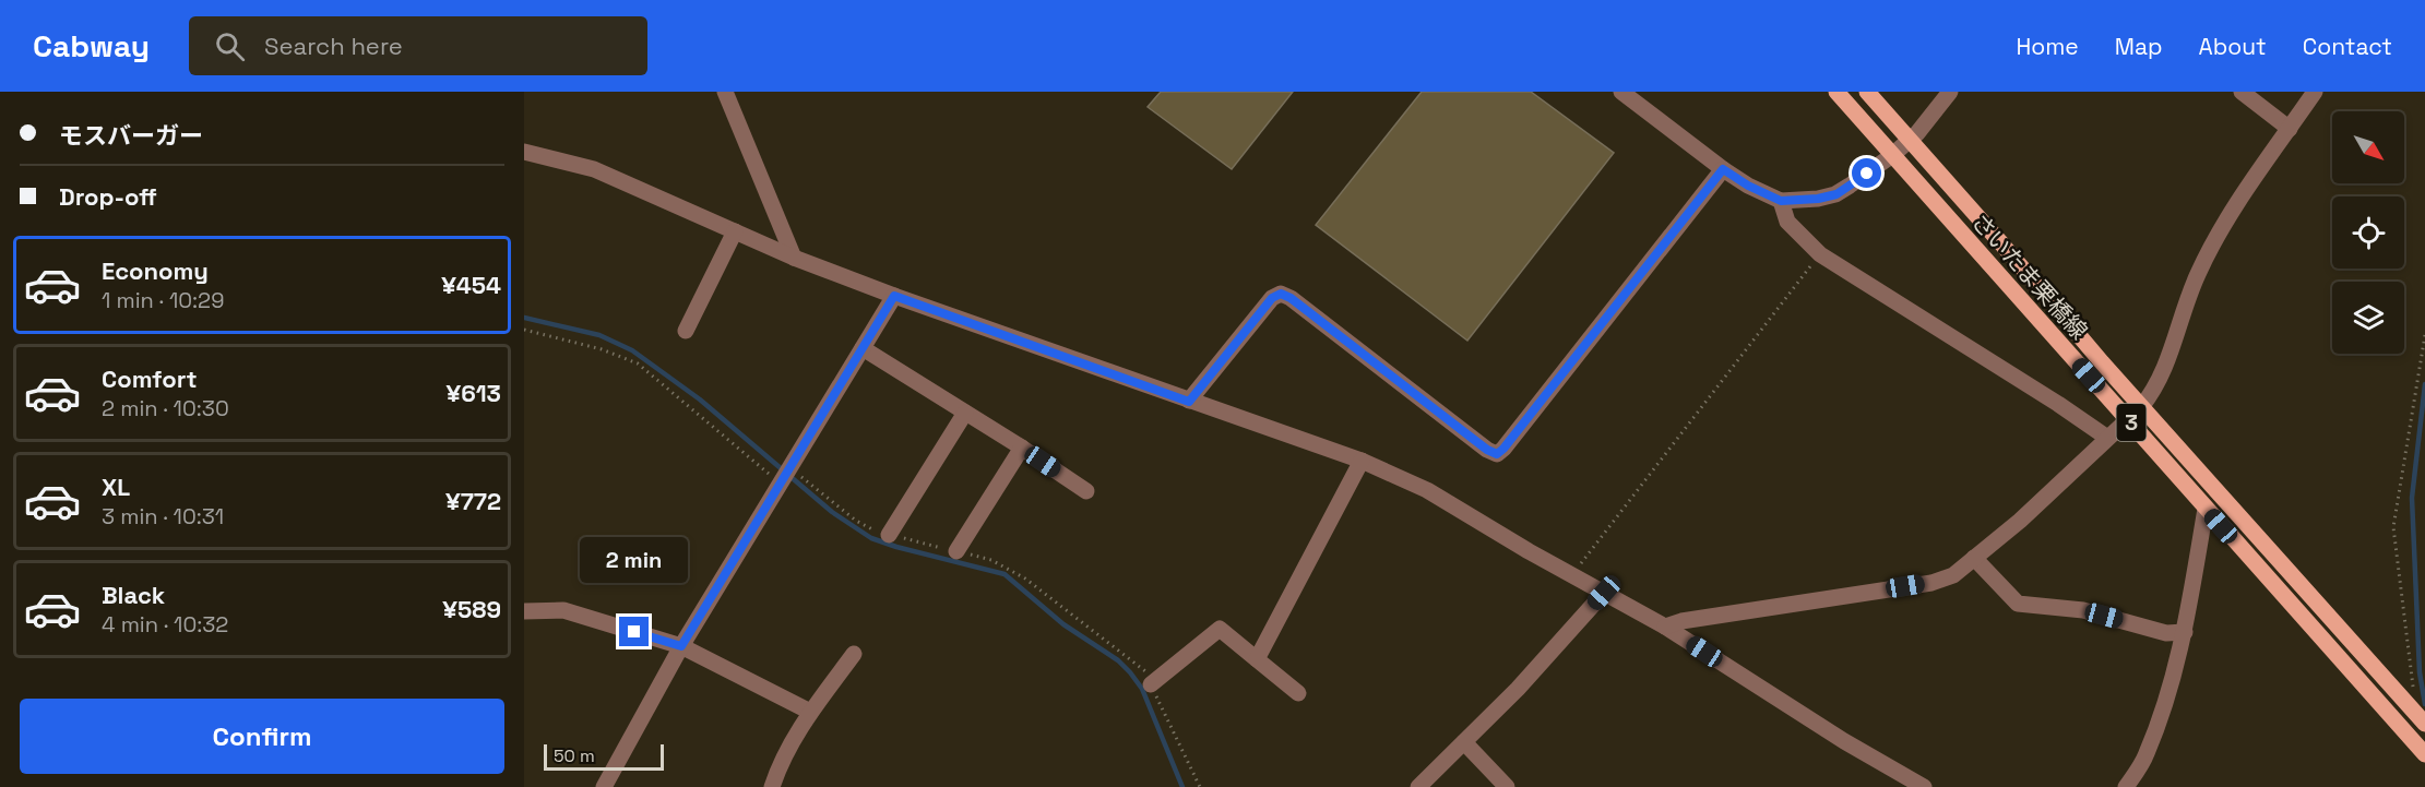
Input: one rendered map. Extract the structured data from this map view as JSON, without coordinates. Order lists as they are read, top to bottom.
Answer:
{
  "streets": {
    "main road": ["さいたま栗橋線", "3"]
  },
  "scale_bar": "50 m",
  "north": "bottom right",
  "page": {
    "header": "Cabway",
    "search": "Search here",
    "nav": [
      "Home",
      "Map",
      "About",
      "Contact"
    ],
    "banner": ["モスバーガー", "Drop-off"],
    "list": [
      {
        "name": "Economy",
        "note": "1 min · 10:29",
        "value": "¥454"
      },
      {
        "name": "Comfort",
        "note": "2 min · 10:30",
        "value": "¥613"
      },
      {
        "name": "XL",
        "note": "3 min · 10:31",
        "value": "¥772"
      },
      {
        "name": "Black",
        "note": "4 min · 10:32",
        "value": "¥589"
      }
    ],
    "bubble": "2 min",
    "buttons": "Confirm",
    "scale": "50 m"
  }
}
